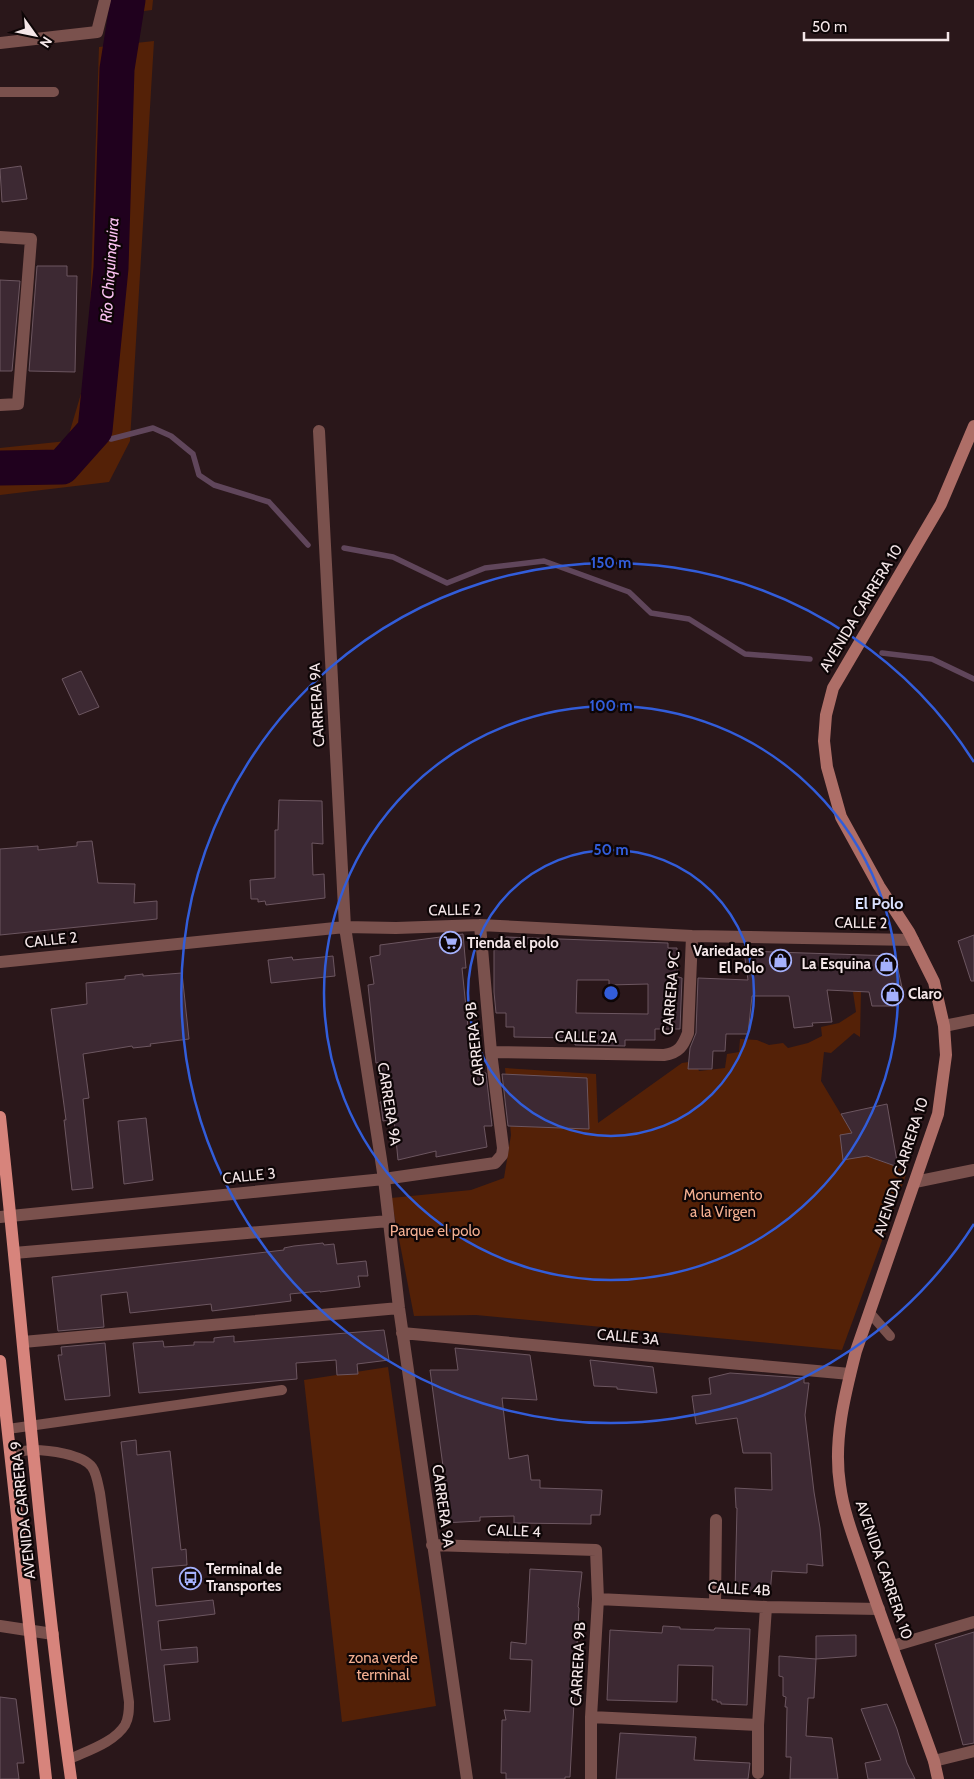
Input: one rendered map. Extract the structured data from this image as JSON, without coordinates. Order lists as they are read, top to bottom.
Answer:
{
  "streets": {
    "main road": ["AVENIDA CARRERA 10", "AVENIDA CARRERA 9"],
    "street": [
      "CARRERA 9A",
      "CALLE 2",
      "CARRERA 9C",
      "CALLE 2A",
      "CARRERA 9B",
      "CALLE 3",
      "CALLE 3A",
      "CALLE 4",
      "CALLE 4B"
    ]
  },
  "crossings": [
    ["AVENIDA CARRERA 10", "CALLE 2"],
    ["AVENIDA CARRERA 10", "CALLE 3A"],
    ["AVENIDA CARRERA 10", "CALLE 4B"],
    ["CARRERA 9A", "CALLE 2"],
    ["CARRERA 9A", "CALLE 3"],
    ["CARRERA 9A", "CALLE 3A"],
    ["CARRERA 9A", "CALLE 4"],
    ["CALLE 2", "CARRERA 9C"],
    ["CALLE 2", "CARRERA 9B"],
    ["CARRERA 9C", "CALLE 2A"],
    ["CALLE 2A", "CARRERA 9B"],
    ["CARRERA 9B", "CALLE 3"],
    ["CARRERA 9B", "CALLE 4"],
    ["CARRERA 9B", "CALLE 4B"],
    ["CALLE 3", "AVENIDA CARRERA 9"]
  ],
  "districts": ["El Polo"],
  "water": ["Río Chiquinquira"],
  "parks": ["Monumento a la Virgen", "Parque el polo", "zona verde terminal"],
  "places": {
    "supermarket": ["Tienda el polo"],
    "shop": ["Variedades El Polo", "La Esquina", "Claro"],
    "bus stop": ["Terminal de Transportes"]
  },
  "scale_bar": "50 m",
  "north": "bottom right",
  "rings": ["150 m", "100 m", "50 m"]
}
